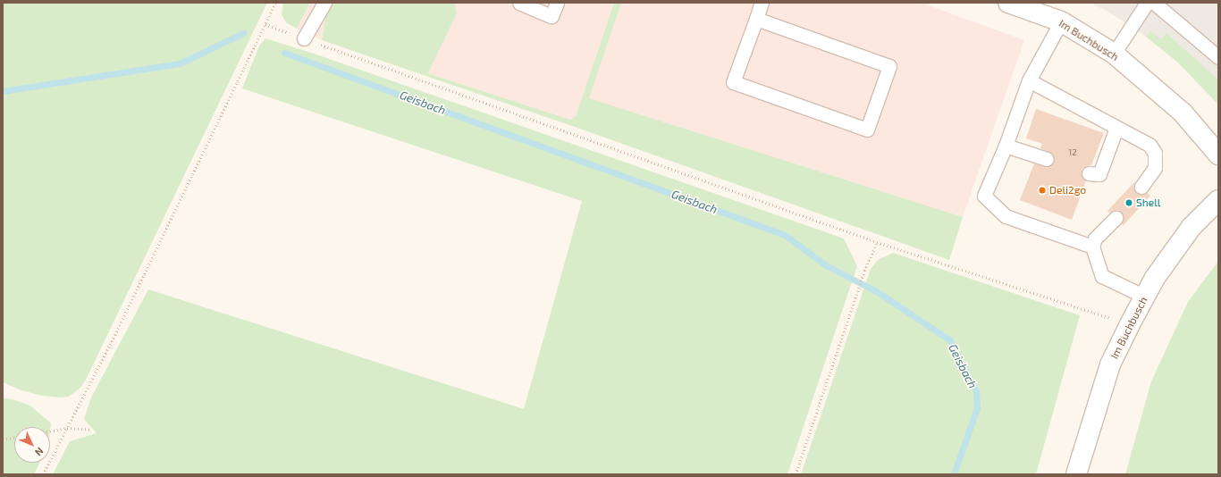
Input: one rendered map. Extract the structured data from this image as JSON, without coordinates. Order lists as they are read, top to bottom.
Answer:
{
  "streets": {
    "street": ["Im Buchbusch"]
  },
  "water": ["Geisbach"],
  "places": ["Deli2go", "Shell"],
  "house_numbers": ["12"],
  "north": "bottom right"
}
